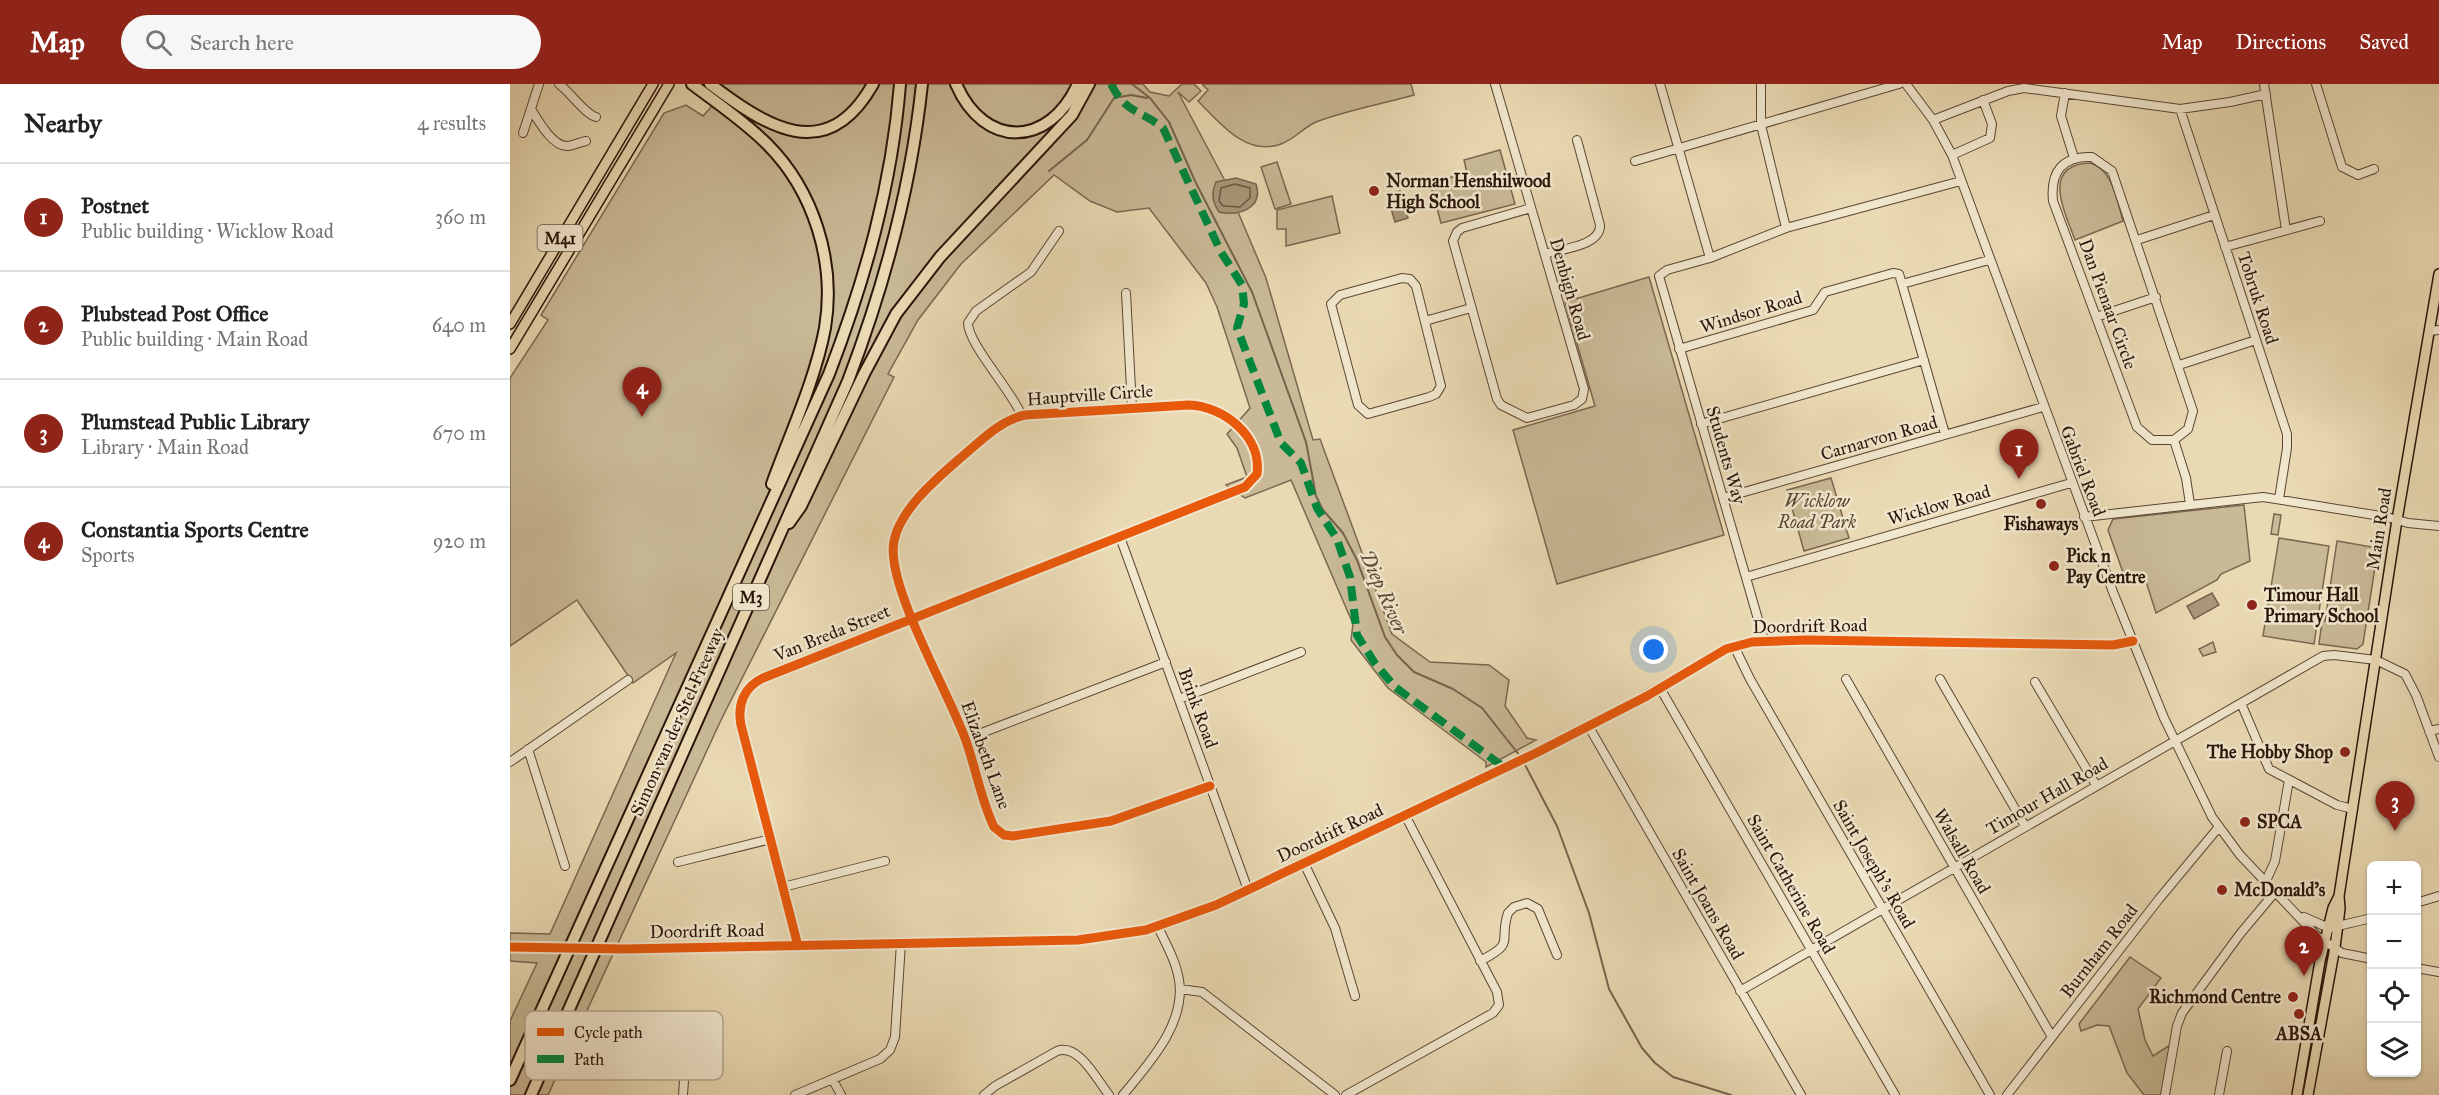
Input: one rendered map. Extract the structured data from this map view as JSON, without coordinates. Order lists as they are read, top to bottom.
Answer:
{
  "streets": {
    "highway": ["M3", "Simon van der Stel Freeway"],
    "main road": ["M41", "Main Road"],
    "street": [
      "Denbigh Road",
      "Tobruk Road",
      "Dan Pienaar Circle",
      "Windsor Road",
      "Hauptville Circle",
      "Carnarvon Road",
      "Students Way",
      "Gabriel Road",
      "Wicklow Road",
      "Doordrift Road",
      "Van Breda Street",
      "Brink Road",
      "Elizabeth Lane",
      "Timour Hall Road",
      "Walsall Road",
      "Saint Joseph's Road",
      "Saint Catherine Road",
      "Saint Joans Road",
      "Burnham Road"
    ]
  },
  "crossings": [
    ["Windsor Road", "Students Way"],
    ["Hauptville Circle", "Van Breda Street"],
    ["Hauptville Circle", "Elizabeth Lane"],
    ["Carnarvon Road", "Students Way"],
    ["Carnarvon Road", "Gabriel Road"],
    ["Students Way", "Wicklow Road"],
    ["Students Way", "Doordrift Road"],
    ["Gabriel Road", "Wicklow Road"],
    ["Gabriel Road", "Main Road"],
    ["Gabriel Road", "Doordrift Road"],
    ["Gabriel Road", "Timour Hall Road"],
    ["Gabriel Road", "Burnham Road"],
    ["Main Road", "Timour Hall Road"],
    ["Doordrift Road", "Van Breda Street"],
    ["Doordrift Road", "Brink Road"],
    ["Doordrift Road", "Saint Joseph's Road"],
    ["Doordrift Road", "Saint Catherine Road"],
    ["Doordrift Road", "Saint Joans Road"],
    ["Van Breda Street", "Brink Road"],
    ["Van Breda Street", "Elizabeth Lane"],
    ["Brink Road", "Elizabeth Lane"],
    ["Timour Hall Road", "Walsall Road"],
    ["Timour Hall Road", "Saint Joseph's Road"],
    ["Timour Hall Road", "Saint Catherine Road"],
    ["Timour Hall Road", "Saint Joans Road"],
    ["Walsall Road", "Burnham Road"]
  ],
  "water": ["Diep River"],
  "parks": ["Wicklow Road Park"],
  "places": [
    "Norman Henshilwood High School",
    "Fishaways",
    "Pick n Pay Centre",
    "Timour Hall Primary School",
    "The Hobby Shop",
    "SPCA",
    "McDonald's",
    "Richmond Centre",
    "ABSA"
  ],
  "legend": ["Cycle path", "Path"],
  "page": {
    "header": "Map",
    "search": "Search here",
    "nav": ["Map", "Directions", "Saved"],
    "heading": ["Nearby", "4 results"],
    "list": [
      {
        "mark": "1",
        "name": "Postnet",
        "note": "Public building · Wicklow Road",
        "value": "360 m"
      },
      {
        "mark": "2",
        "name": "Plubstead Post Office",
        "note": "Public building · Main Road",
        "value": "640 m"
      },
      {
        "mark": "3",
        "name": "Plumstead Public Library",
        "note": "Library · Main Road",
        "value": "670 m"
      },
      {
        "mark": "4",
        "name": "Constantia Sports Centre",
        "note": "Sports",
        "value": "920 m"
      }
    ],
    "pins": [
      "4",
      "1",
      "3",
      "2"
    ],
    "map_buttons": ["+", "−"]
  }
}
